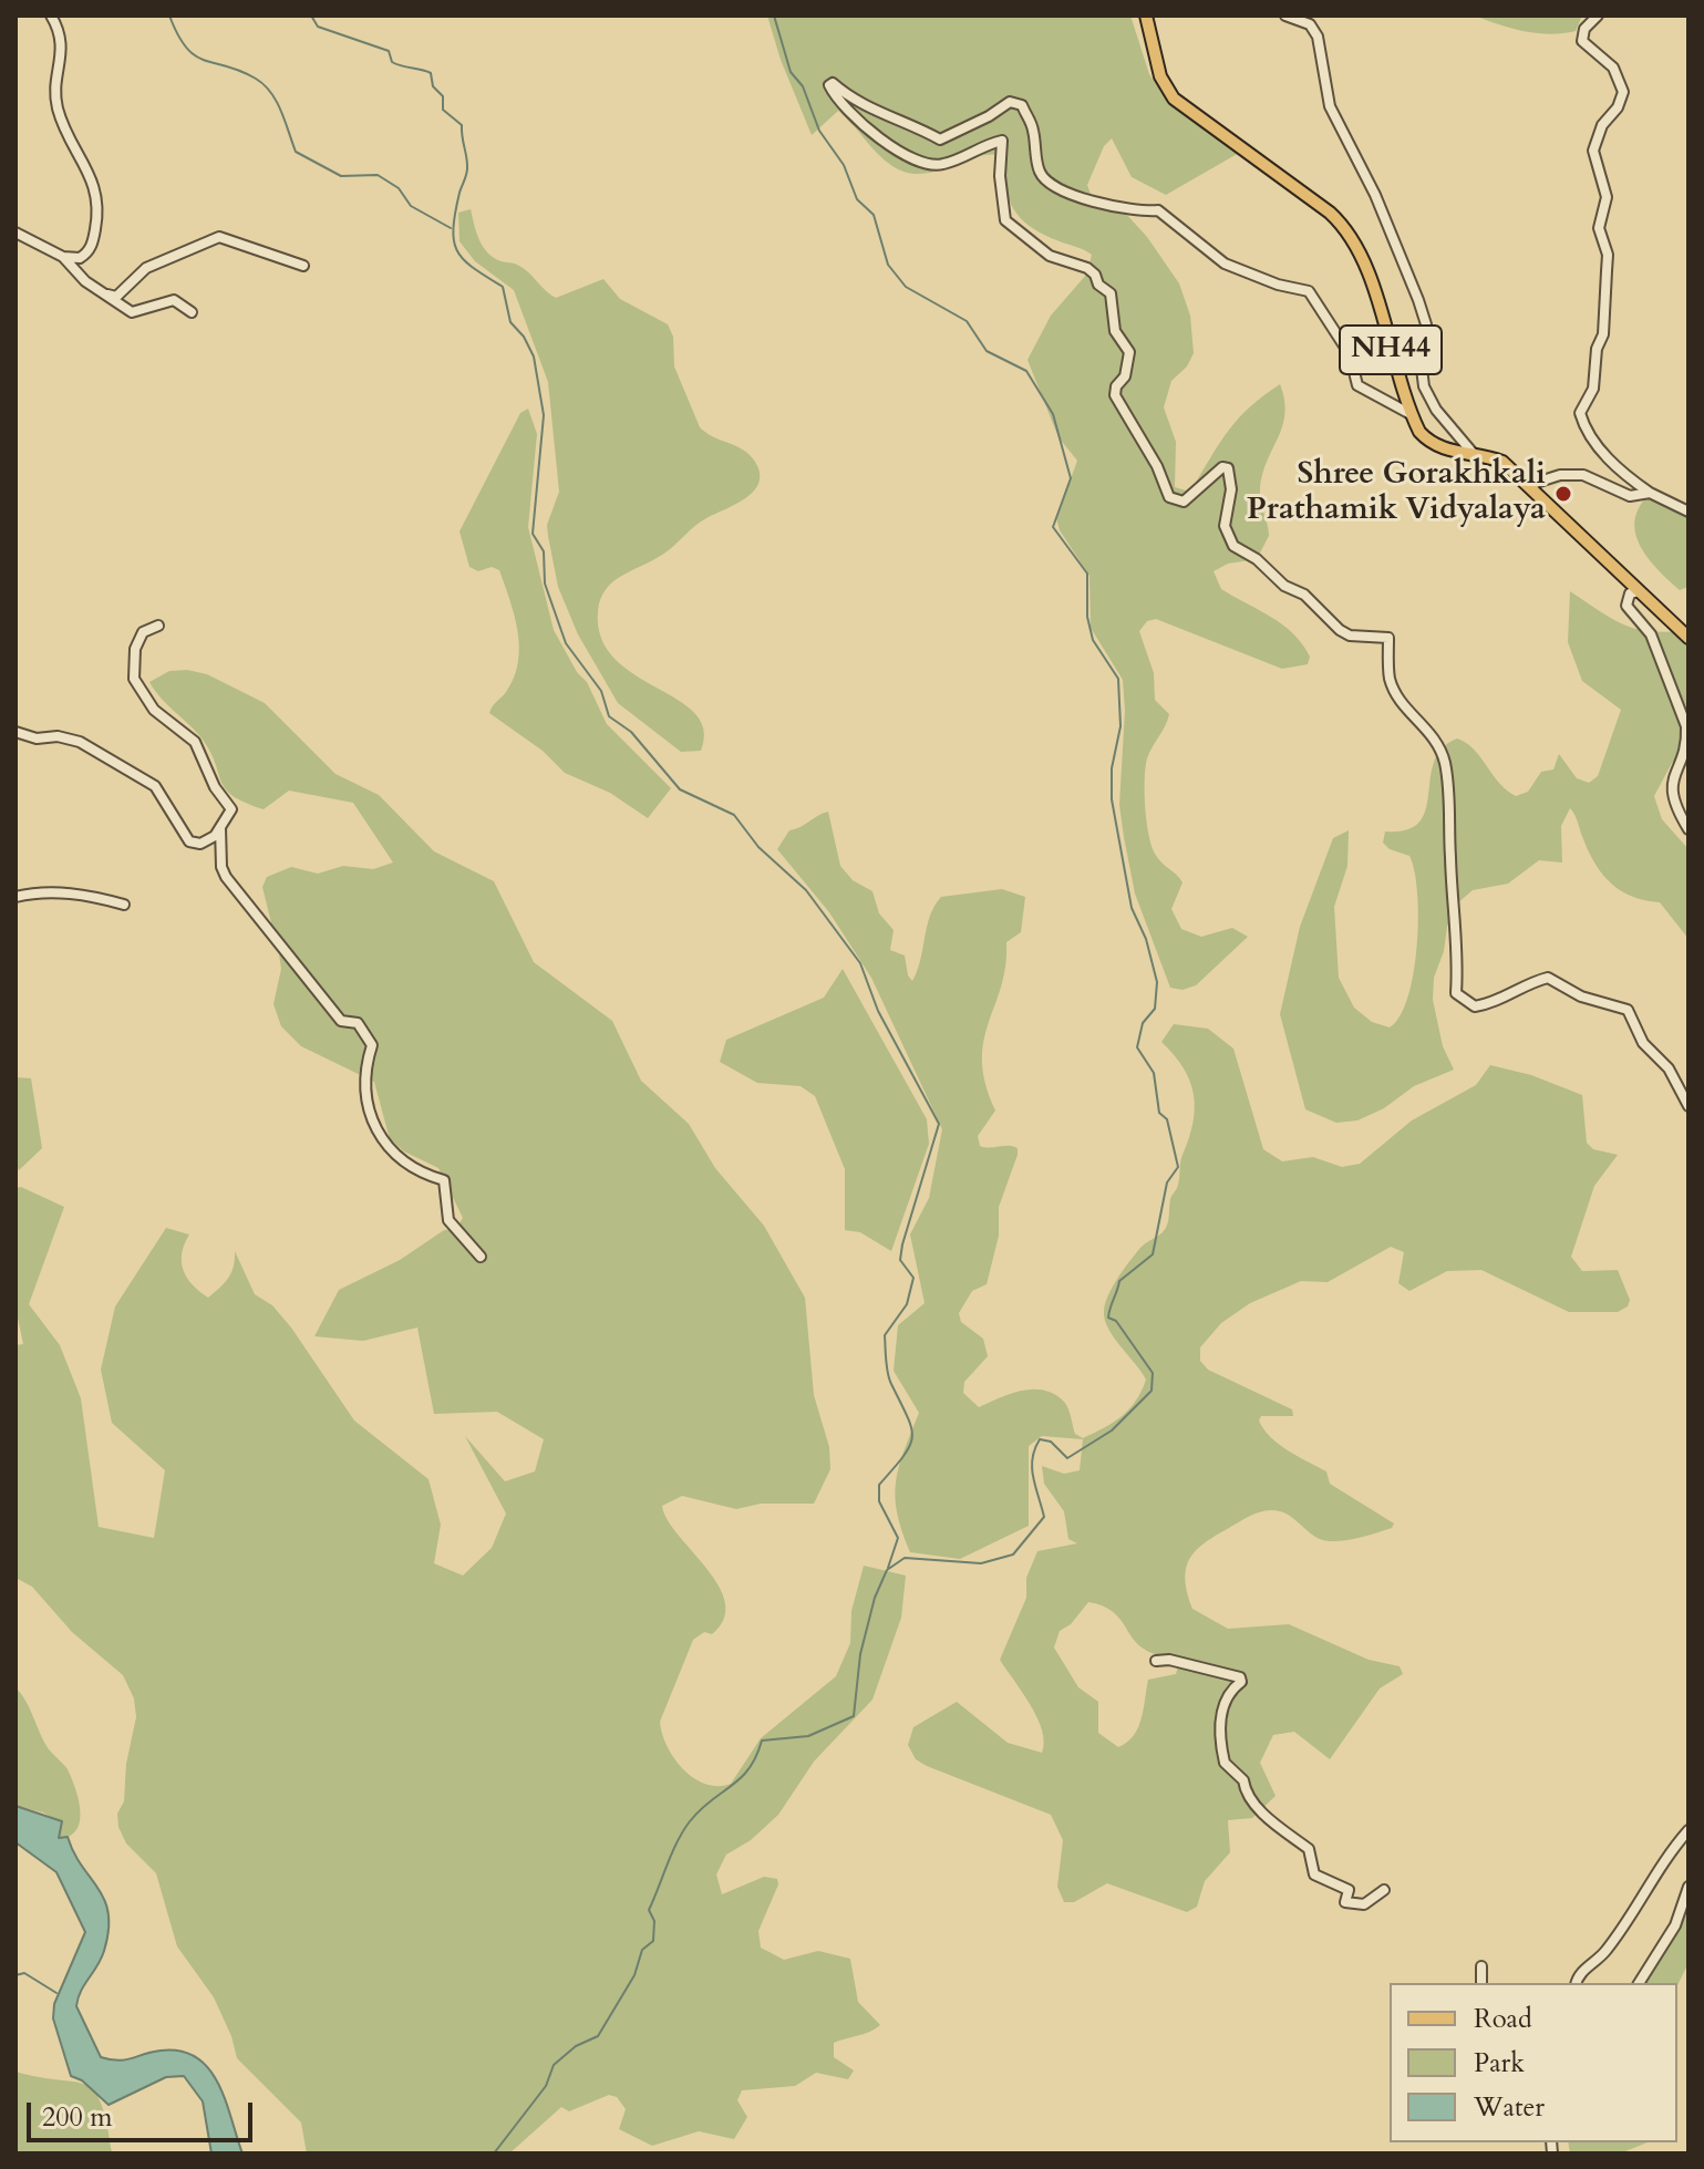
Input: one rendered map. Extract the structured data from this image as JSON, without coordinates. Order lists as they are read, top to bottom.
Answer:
{
  "streets": {
    "main road": ["NH44"]
  },
  "places": ["Shree Gorakhkali Prathamik Vidyalaya"],
  "legend": ["Road", "Park", "Water"],
  "scale_bar": "200 m"
}
